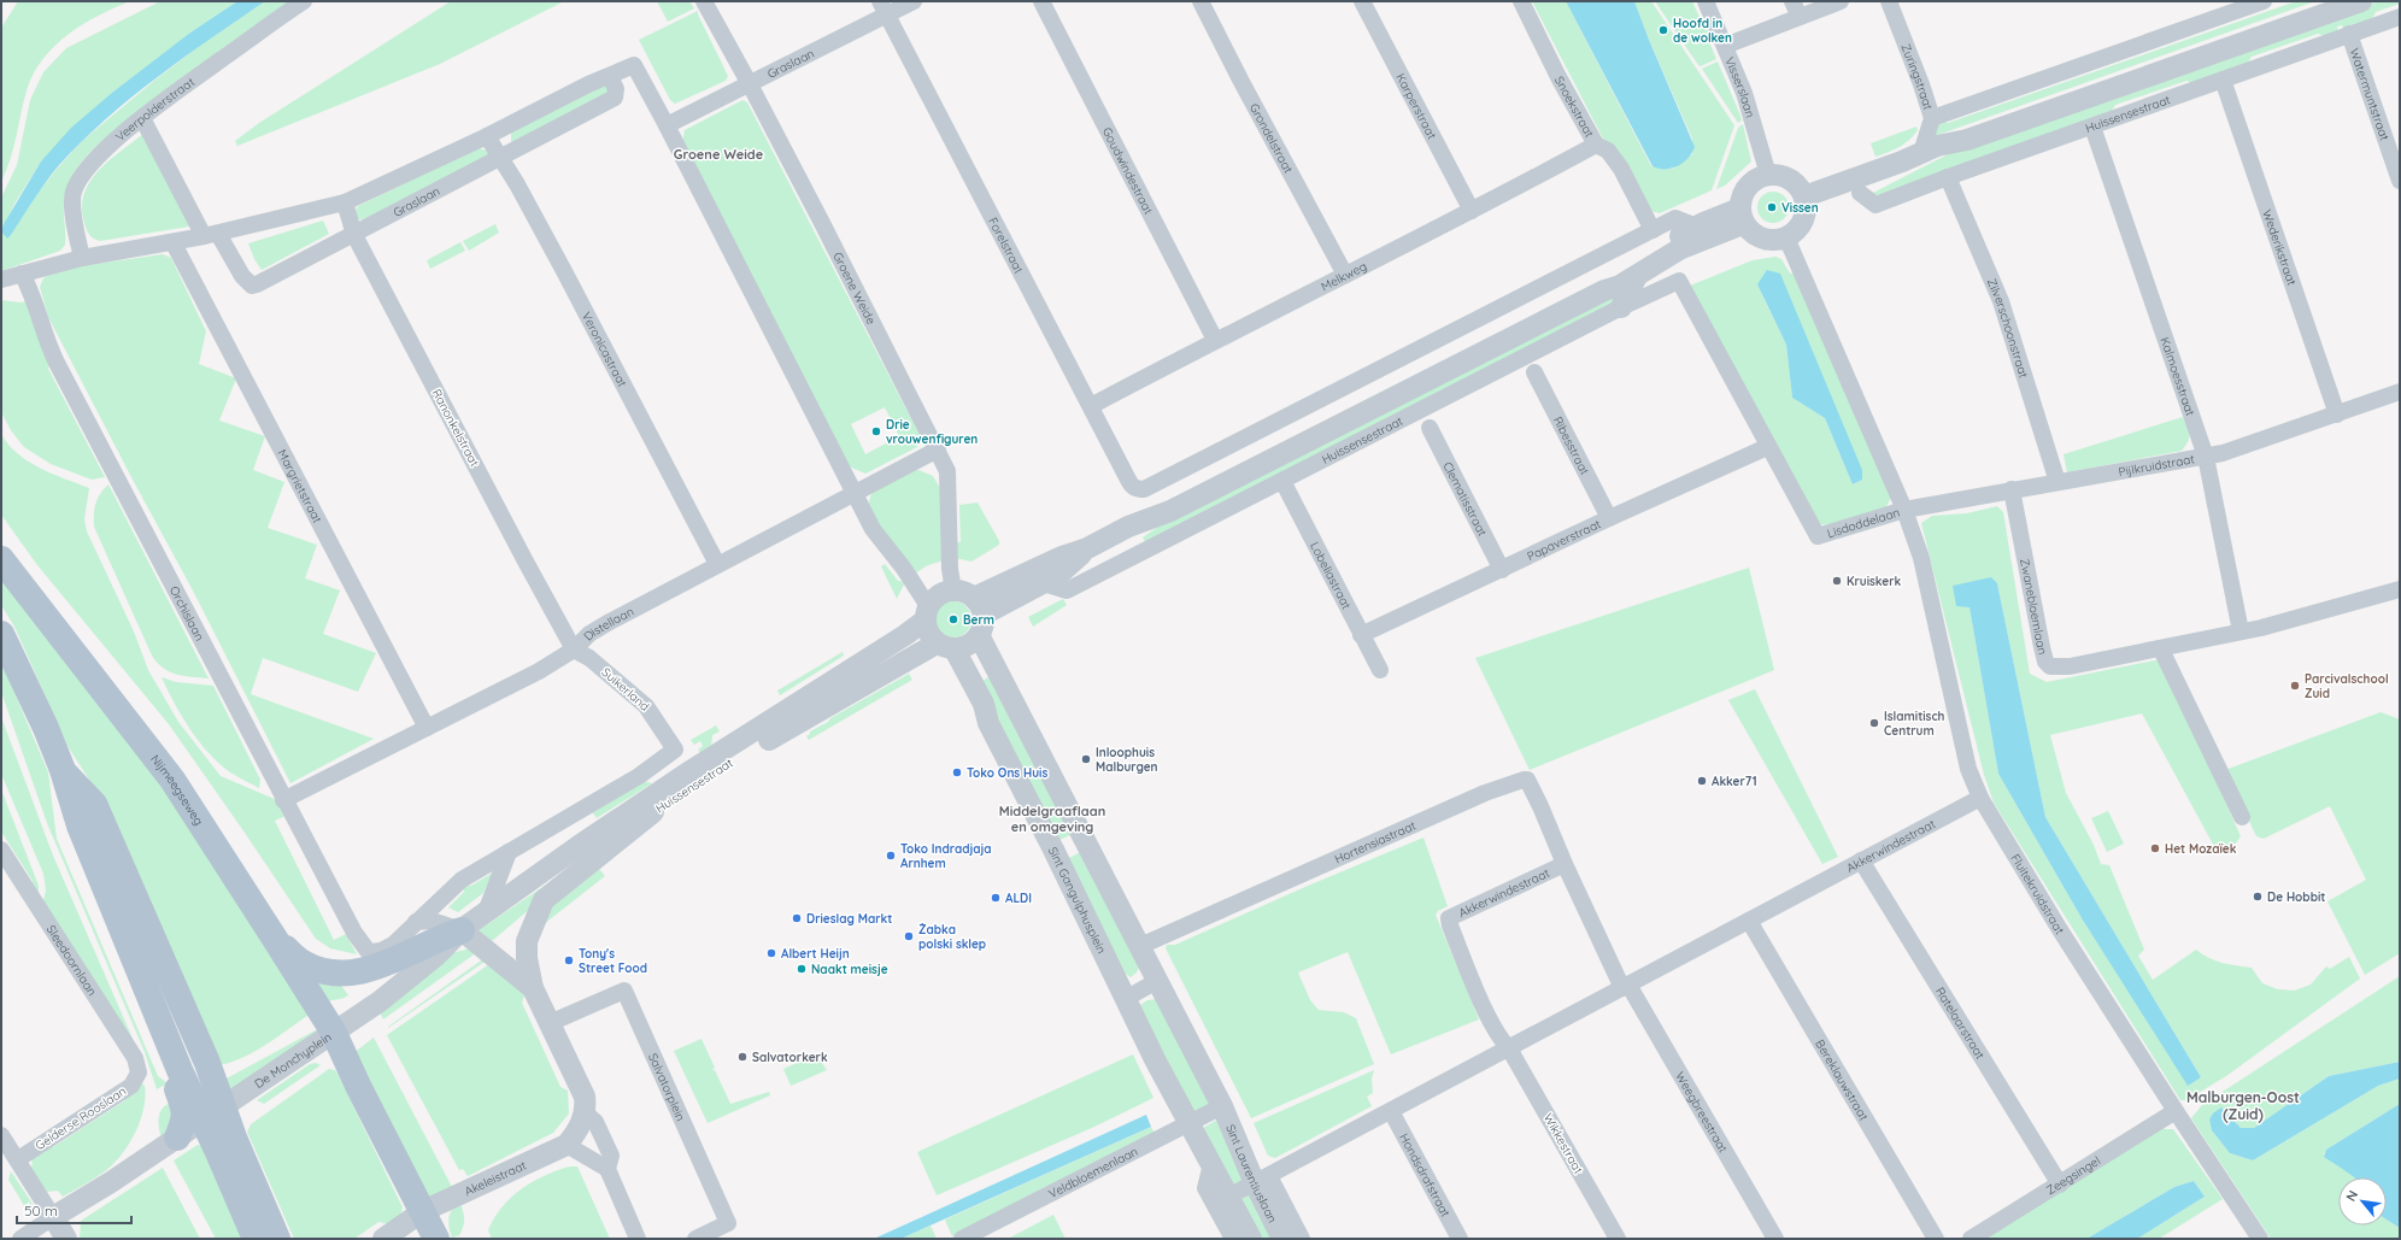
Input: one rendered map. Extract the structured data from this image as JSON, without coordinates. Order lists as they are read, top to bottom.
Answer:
{
  "streets": {
    "main road": ["Nijmeegseweg", "De Monchyplein"],
    "street": [
      "Graslaan",
      "Zuringstraat",
      "Visserslaan",
      "Watermuntstraat",
      "Karperstraat",
      "Snoekstraat",
      "Veerpolderstraat",
      "Huissensestraat",
      "Grondelstraat",
      "Goudwindestraat",
      "Forelstraat",
      "Wederikstraat",
      "Melkweg",
      "Groene Weide",
      "Zilverschoonstraat",
      "Veronicastraat",
      "Kalmoesstraat",
      "Ranonkelstraat",
      "Ribesstraat",
      "Pijlkruidstraat",
      "Margrietstraat",
      "Clematisstraat",
      "Lisdoddelaan",
      "Papaverstraat",
      "Lobeliastraat",
      "Zwanebloemlaan",
      "Orchislaan",
      "Distellaan",
      "Suikerland",
      "Hortensiastraat",
      "Akkerwindestraat",
      "Fluitekruidstraat",
      "Sint Gangulphusplein",
      "Sleedoornlaan",
      "Ratelaarstraat",
      "Bereklauwstraat",
      "Salvatorplein",
      "Weegbreestraat",
      "Gelderse Rooslaan",
      "Wikkestraat",
      "Sint Laurentiuslaan",
      "Veldbloemenlaan",
      "Hondsdrafstraat",
      "Zeegsingel",
      "Akeleistraat"
    ]
  },
  "crossings": [
    ["Graslaan", "Veerpolderstraat"],
    ["Graslaan", "Forelstraat"],
    ["Graslaan", "Groene Weide"],
    ["Graslaan", "Veronicastraat"],
    ["Graslaan", "Ranonkelstraat"],
    ["Visserslaan", "Huissensestraat"],
    ["Visserslaan", "Lisdoddelaan"],
    ["Watermuntstraat", "Huissensestraat"],
    ["Karperstraat", "Melkweg"],
    ["Snoekstraat", "Forelstraat"],
    ["Snoekstraat", "Melkweg"],
    ["Huissensestraat", "Wederikstraat"],
    ["Huissensestraat", "Groene Weide"],
    ["Huissensestraat", "Zilverschoonstraat"],
    ["Huissensestraat", "Kalmoesstraat"],
    ["Huissensestraat", "Lisdoddelaan"],
    ["Huissensestraat", "Lobeliastraat"],
    ["Huissensestraat", "Nijmeegseweg"],
    ["Huissensestraat", "Sint Gangulphusplein"],
    ["Huissensestraat", "De Monchyplein"],
    ["Grondelstraat", "Melkweg"],
    ["Goudwindestraat", "Melkweg"],
    ["Forelstraat", "Melkweg"],
    ["Wederikstraat", "Pijlkruidstraat"],
    ["Groene Weide", "Distellaan"],
    ["Groene Weide", "Sint Gangulphusplein"],
    ["Zilverschoonstraat", "Pijlkruidstraat"],
    ["Veronicastraat", "Distellaan"],
    ["Kalmoesstraat", "Pijlkruidstraat"],
    ["Kalmoesstraat", "Zwanebloemlaan"],
    ["Ranonkelstraat", "Distellaan"],
    ["Ranonkelstraat", "Suikerland"],
    ["Ribesstraat", "Papaverstraat"],
    ["Pijlkruidstraat", "Lisdoddelaan"],
    ["Pijlkruidstraat", "Zwanebloemlaan"],
    ["Pijlkruidstraat", "Fluitekruidstraat"],
    ["Margrietstraat", "Distellaan"],
    ["Clematisstraat", "Papaverstraat"],
    ["Lisdoddelaan", "Papaverstraat"],
    ["Lisdoddelaan", "Fluitekruidstraat"],
    ["Papaverstraat", "Lobeliastraat"],
    ["Orchislaan", "Distellaan"],
    ["Distellaan", "Suikerland"],
    ["Nijmeegseweg", "De Monchyplein"],
    ["Hortensiastraat", "Akkerwindestraat"],
    ["Akkerwindestraat", "Fluitekruidstraat"],
    ["Akkerwindestraat", "Ratelaarstraat"],
    ["Akkerwindestraat", "Bereklauwstraat"],
    ["Akkerwindestraat", "Weegbreestraat"],
    ["Akkerwindestraat", "Wikkestraat"],
    ["Akkerwindestraat", "Sint Laurentiuslaan"],
    ["Akkerwindestraat", "Hondsdrafstraat"],
    ["Fluitekruidstraat", "Zeegsingel"],
    ["Sint Gangulphusplein", "Veldbloemenlaan"],
    ["Sleedoornlaan", "Gelderse Rooslaan"],
    ["Ratelaarstraat", "Zeegsingel"],
    ["De Monchyplein", "Akeleistraat"],
    ["Sint Laurentiuslaan", "Veldbloemenlaan"]
  ],
  "districts": ["Groene Weide", "Middelgraaflaan en omgeving", "Malburgen-Oost (Zuid)"],
  "places": [
    "Hoofd in de wolken",
    "Vissen",
    "Drie vrouwenfiguren",
    "Kruiskerk",
    "Berm",
    "Parcivalschool Zuid",
    "Islamitisch Centrum",
    "Inloophuis Malburgen",
    "Toko Ons Huis",
    "Akker71",
    "Het Mozaïek",
    "Toko Indradjaja Arnhem",
    "De Hobbit",
    "ALDI",
    "Drieslag Markt",
    "Żabka polski sklep",
    "Albert Heijn",
    "Tony's Street Food",
    "Naakt meisje",
    "Salvatorkerk"
  ],
  "scale_bar": "50 m",
  "north": "top left"
}
